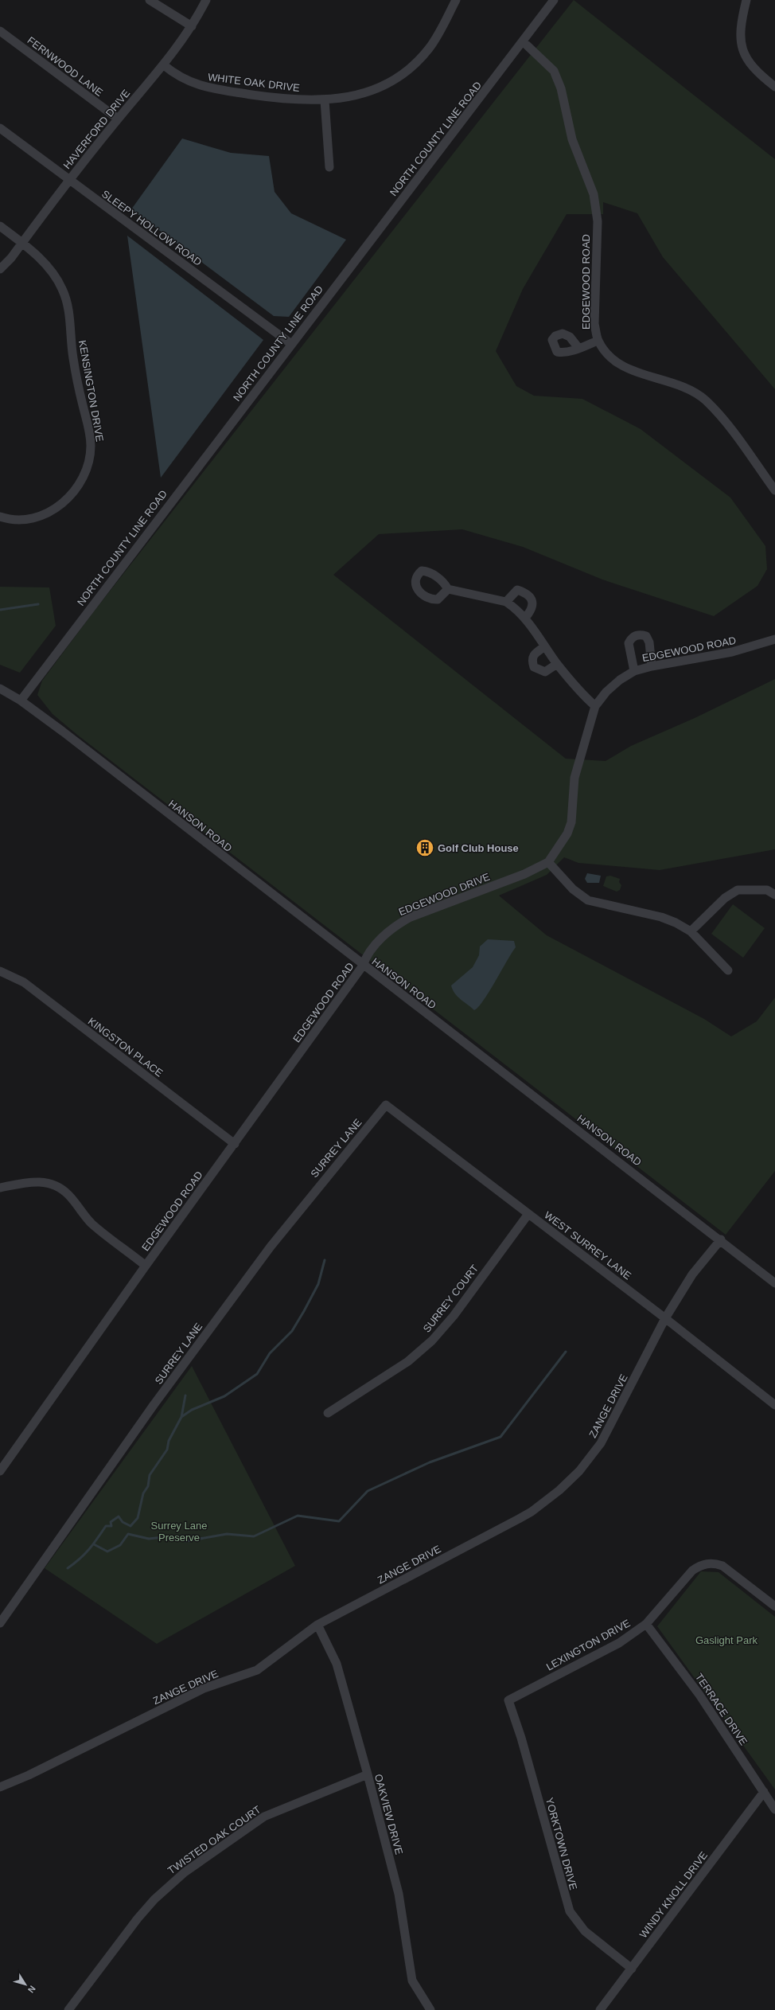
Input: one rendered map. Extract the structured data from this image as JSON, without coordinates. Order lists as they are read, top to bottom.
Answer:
{
  "streets": {
    "street": [
      "FERNWOOD LANE",
      "WHITE OAK DRIVE",
      "HAVERFORD DRIVE",
      "NORTH COUNTY LINE ROAD",
      "SLEEPY HOLLOW ROAD",
      "EDGEWOOD ROAD",
      "KENSINGTON DRIVE",
      "HANSON ROAD",
      "EDGEWOOD DRIVE",
      "KINGSTON PLACE",
      "SURREY LANE",
      "WEST SURREY LANE",
      "SURREY COURT",
      "ZANGE DRIVE",
      "LEXINGTON DRIVE",
      "TERRACE DRIVE",
      "OAKVIEW DRIVE",
      "TWISTED OAK COURT",
      "YORKTOWN DRIVE",
      "WINDY KNOLL DRIVE"
    ]
  },
  "crossings": [
    ["FERNWOOD LANE", "HAVERFORD DRIVE"],
    ["WHITE OAK DRIVE", "HAVERFORD DRIVE"],
    ["HAVERFORD DRIVE", "SLEEPY HOLLOW ROAD"],
    ["HAVERFORD DRIVE", "KENSINGTON DRIVE"],
    ["NORTH COUNTY LINE ROAD", "SLEEPY HOLLOW ROAD"],
    ["NORTH COUNTY LINE ROAD", "EDGEWOOD ROAD"],
    ["NORTH COUNTY LINE ROAD", "HANSON ROAD"],
    ["EDGEWOOD ROAD", "HANSON ROAD"],
    ["EDGEWOOD ROAD", "EDGEWOOD DRIVE"],
    ["EDGEWOOD ROAD", "KINGSTON PLACE"],
    ["HANSON ROAD", "EDGEWOOD DRIVE"],
    ["HANSON ROAD", "ZANGE DRIVE"],
    ["SURREY LANE", "WEST SURREY LANE"],
    ["WEST SURREY LANE", "SURREY COURT"],
    ["WEST SURREY LANE", "ZANGE DRIVE"],
    ["ZANGE DRIVE", "OAKVIEW DRIVE"],
    ["LEXINGTON DRIVE", "TERRACE DRIVE"],
    ["LEXINGTON DRIVE", "YORKTOWN DRIVE"],
    ["TERRACE DRIVE", "WINDY KNOLL DRIVE"],
    ["OAKVIEW DRIVE", "TWISTED OAK COURT"],
    ["YORKTOWN DRIVE", "WINDY KNOLL DRIVE"]
  ],
  "parks": ["Surrey Lane Preserve", "Gaslight Park"],
  "places": {
    "building": ["Golf Club House"]
  },
  "north": "bottom right"
}
